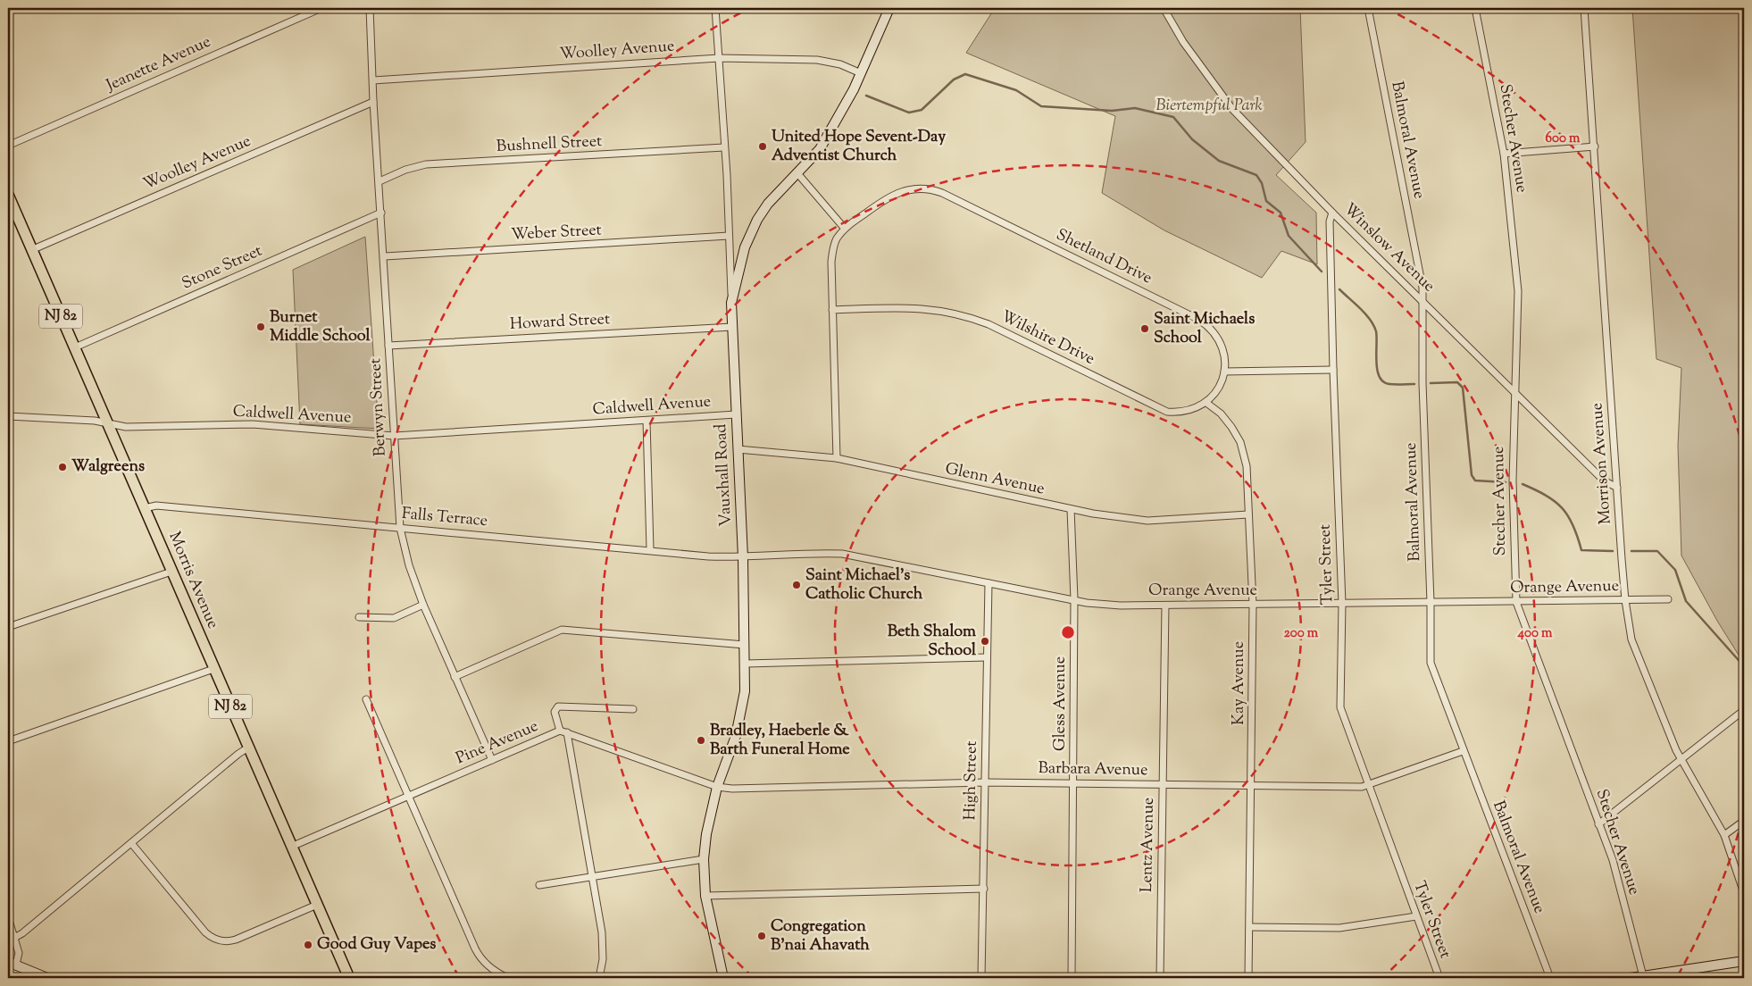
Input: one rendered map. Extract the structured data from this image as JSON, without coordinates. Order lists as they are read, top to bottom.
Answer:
{
  "streets": {
    "main road": ["NJ 82", "Morris Avenue"],
    "street": [
      "Woolley Avenue",
      "Jeanette Avenue",
      "Stecher Avenue",
      "Balmoral Avenue",
      "Bushnell Street",
      "Weber Street",
      "Winslow Avenue",
      "Shetland Drive",
      "Stone Street",
      "Howard Street",
      "Wilshire Drive",
      "Caldwell Avenue",
      "Berwyn Street",
      "Morrison Avenue",
      "Vauxhall Road",
      "Glenn Avenue",
      "Falls Terrace",
      "Tyler Street",
      "Orange Avenue",
      "Kay Avenue",
      "Gless Avenue",
      "Pine Avenue",
      "Barbara Avenue",
      "High Street",
      "Lentz Avenue"
    ]
  },
  "crossings": [
    ["Woolley Avenue", "Berwyn Street"],
    ["Woolley Avenue", "Vauxhall Road"],
    ["Woolley Avenue", "Morris Avenue"],
    ["Stecher Avenue", "Winslow Avenue"],
    ["Stecher Avenue", "Orange Avenue"],
    ["Balmoral Avenue", "Winslow Avenue"],
    ["Balmoral Avenue", "Orange Avenue"],
    ["Balmoral Avenue", "Barbara Avenue"],
    ["Bushnell Street", "Berwyn Street"],
    ["Weber Street", "Berwyn Street"],
    ["Winslow Avenue", "Morrison Avenue"],
    ["Winslow Avenue", "Tyler Street"],
    ["Shetland Drive", "Wilshire Drive"],
    ["Stone Street", "Berwyn Street"],
    ["Stone Street", "Morris Avenue"],
    ["Howard Street", "Berwyn Street"],
    ["Howard Street", "Vauxhall Road"],
    ["Wilshire Drive", "Kay Avenue"],
    ["Caldwell Avenue", "Berwyn Street"],
    ["Caldwell Avenue", "Vauxhall Road"],
    ["Caldwell Avenue", "Morris Avenue"],
    ["Berwyn Street", "Falls Terrace"],
    ["Berwyn Street", "Pine Avenue"],
    ["Morrison Avenue", "Orange Avenue"],
    ["Vauxhall Road", "Glenn Avenue"],
    ["Vauxhall Road", "Falls Terrace"],
    ["Vauxhall Road", "Orange Avenue"],
    ["Vauxhall Road", "Barbara Avenue"],
    ["Glenn Avenue", "Kay Avenue"],
    ["Glenn Avenue", "Gless Avenue"],
    ["Falls Terrace", "Morris Avenue"],
    ["Falls Terrace", "Orange Avenue"],
    ["Tyler Street", "Orange Avenue"],
    ["Tyler Street", "Barbara Avenue"],
    ["Morris Avenue", "Pine Avenue"],
    ["Orange Avenue", "Kay Avenue"],
    ["Orange Avenue", "Gless Avenue"],
    ["Orange Avenue", "High Street"],
    ["Orange Avenue", "Lentz Avenue"],
    ["Kay Avenue", "Barbara Avenue"],
    ["Gless Avenue", "Barbara Avenue"],
    ["Barbara Avenue", "High Street"],
    ["Barbara Avenue", "Lentz Avenue"]
  ],
  "parks": ["Biertempful Park"],
  "places": [
    "United Hope Sevent-Day Adventist Church",
    "Burnet Middle School",
    "Saint Michaels School",
    "Walgreens",
    "Saint Michael's Catholic Church",
    "Beth Shalom School",
    "Bradley, Haeberle & Barth Funeral Home",
    "Congregation B'nai Ahavath",
    "Good Guy Vapes"
  ],
  "rings": ["600 m", "200 m", "400 m"]
}
